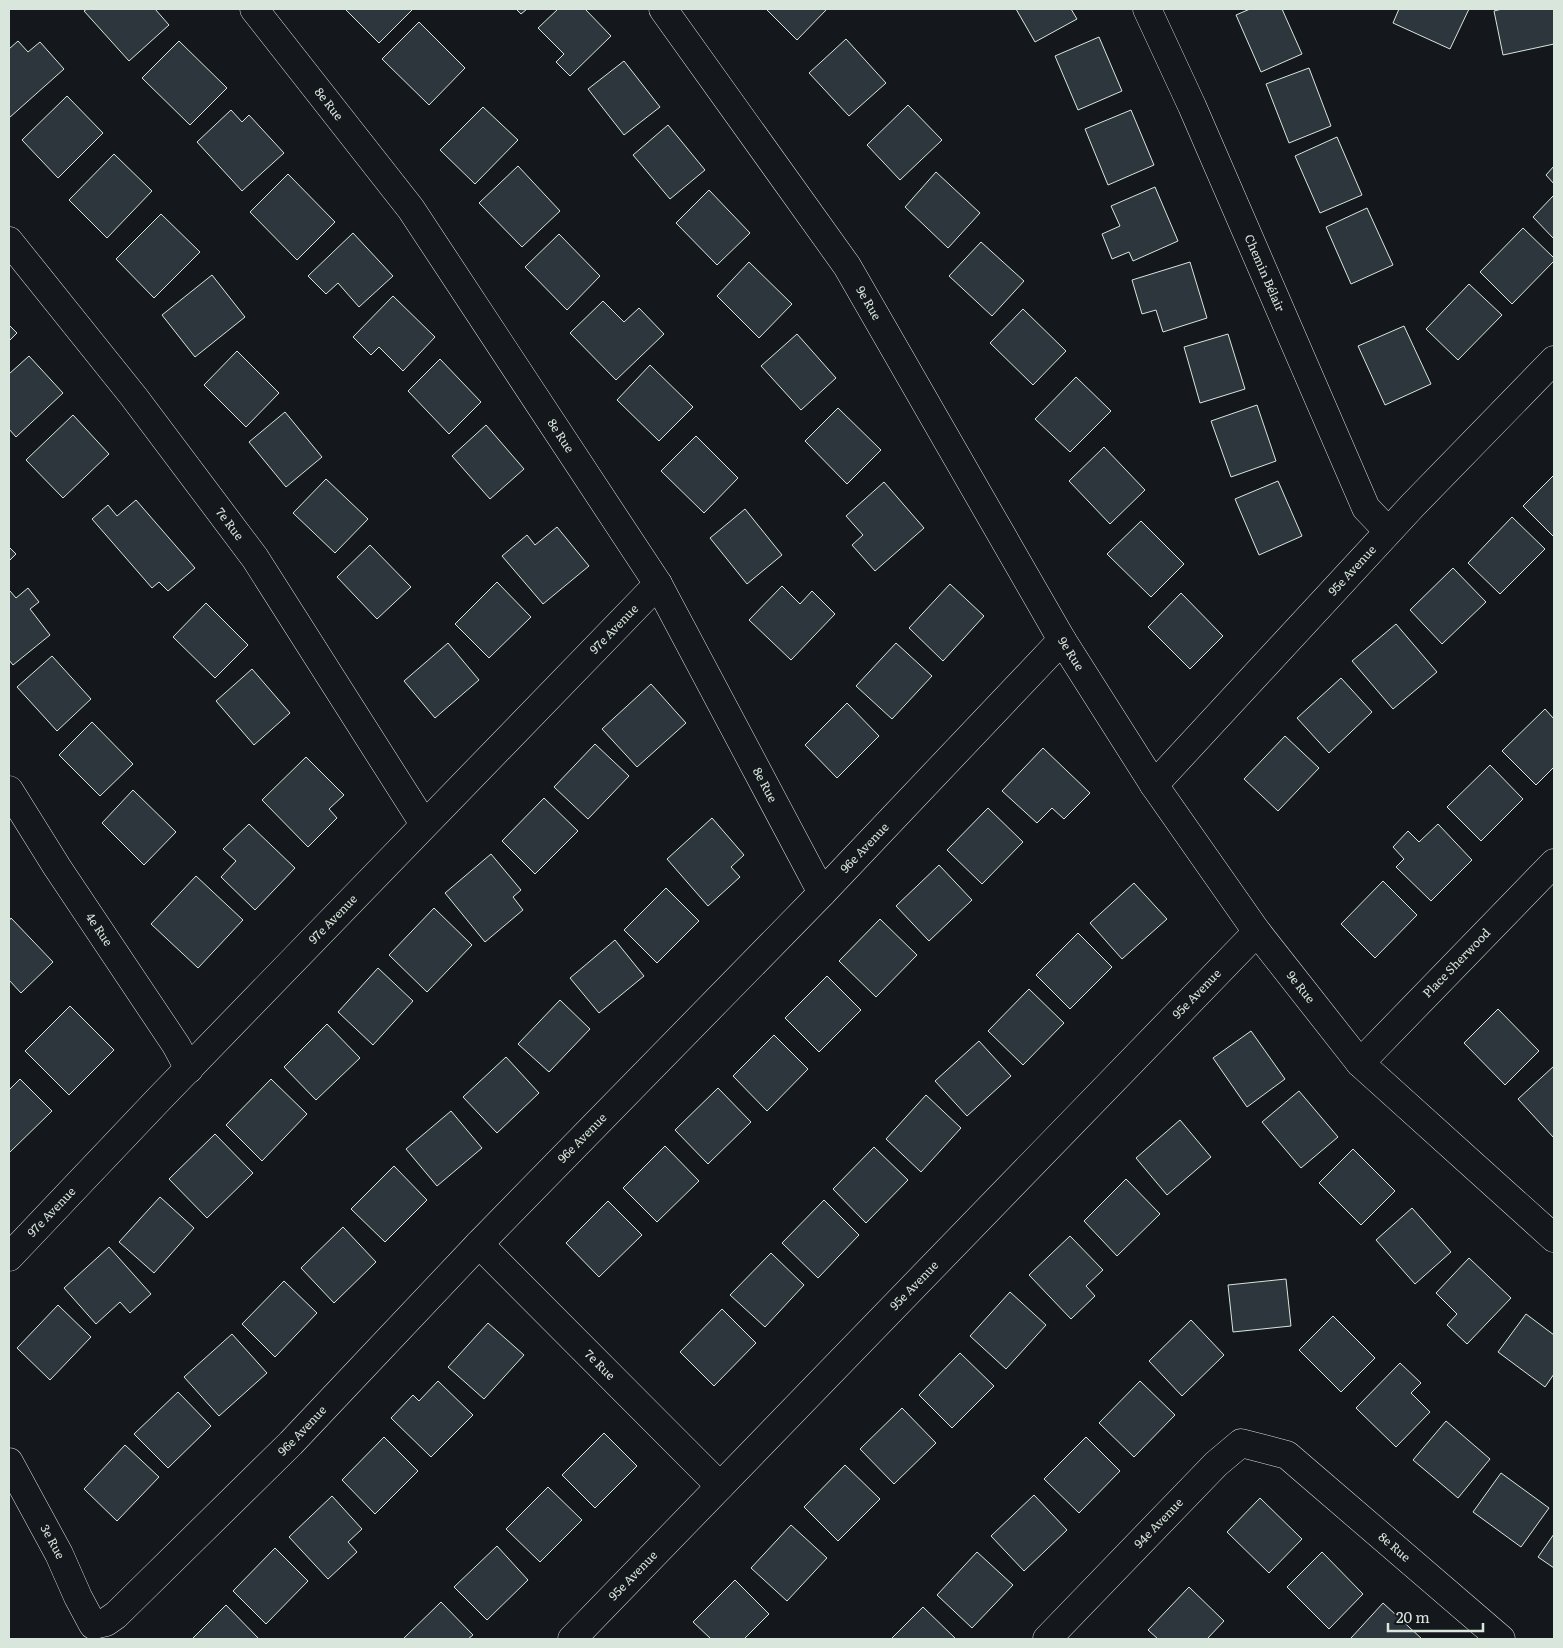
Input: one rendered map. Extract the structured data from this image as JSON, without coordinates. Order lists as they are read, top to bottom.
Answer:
{
  "streets": {
    "street": [
      "8e Rue",
      "Chemin Bélair",
      "9e Rue",
      "7e Rue",
      "95e Avenue",
      "97e Avenue",
      "96e Avenue",
      "4e Rue",
      "Place Sherwood",
      "94e Avenue",
      "3e Rue"
    ]
  },
  "crossings": [
    ["8e Rue", "97e Avenue"],
    ["8e Rue", "96e Avenue"],
    ["8e Rue", "94e Avenue"],
    ["Chemin Bélair", "95e Avenue"],
    ["9e Rue", "95e Avenue"],
    ["9e Rue", "96e Avenue"],
    ["9e Rue", "Place Sherwood"],
    ["7e Rue", "95e Avenue"],
    ["7e Rue", "97e Avenue"],
    ["7e Rue", "96e Avenue"],
    ["97e Avenue", "4e Rue"],
    ["96e Avenue", "3e Rue"]
  ],
  "scale_bar": "20 m"
}
